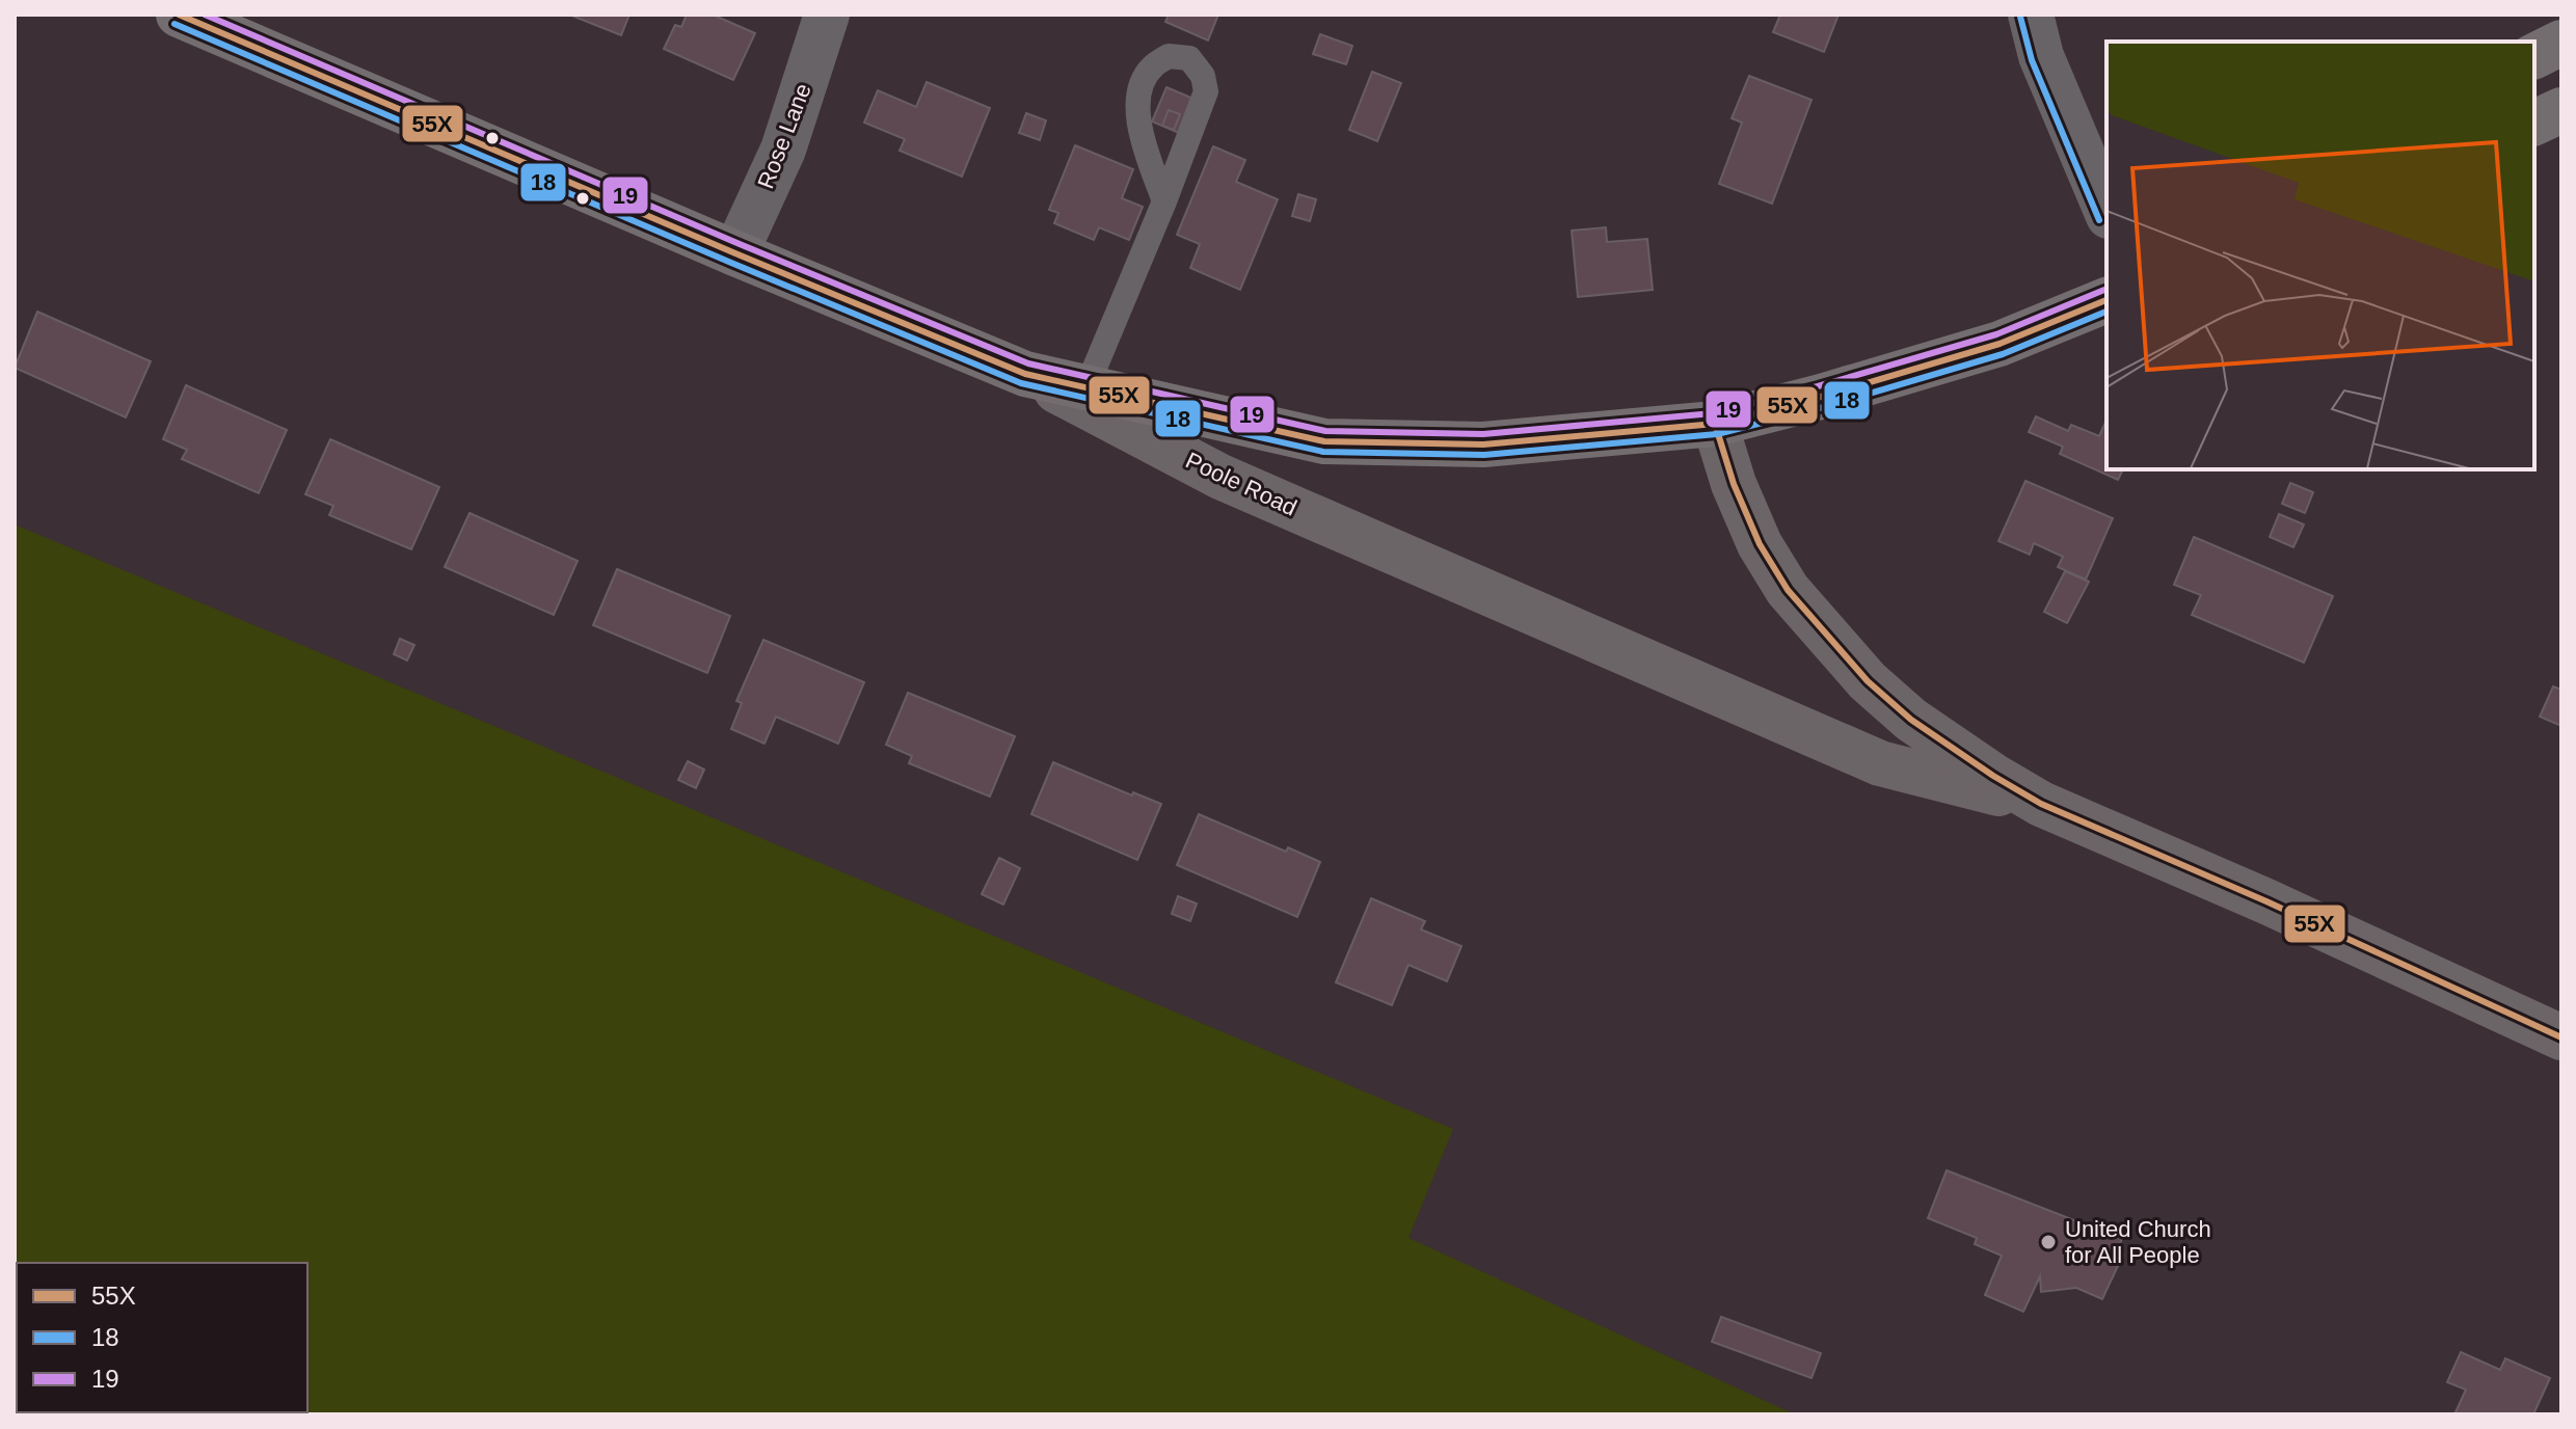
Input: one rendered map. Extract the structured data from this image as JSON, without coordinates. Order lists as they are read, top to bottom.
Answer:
{
  "streets": {
    "main road": ["Poole Road"],
    "street": ["Rose Lane"]
  },
  "crossings": [
    ["Rose Lane", "Poole Road"]
  ],
  "places": ["United Church for All People"],
  "lines": ["transit line 55X", "transit line 19", "transit line 18"],
  "legend": ["55X", "18", "19"]
}
